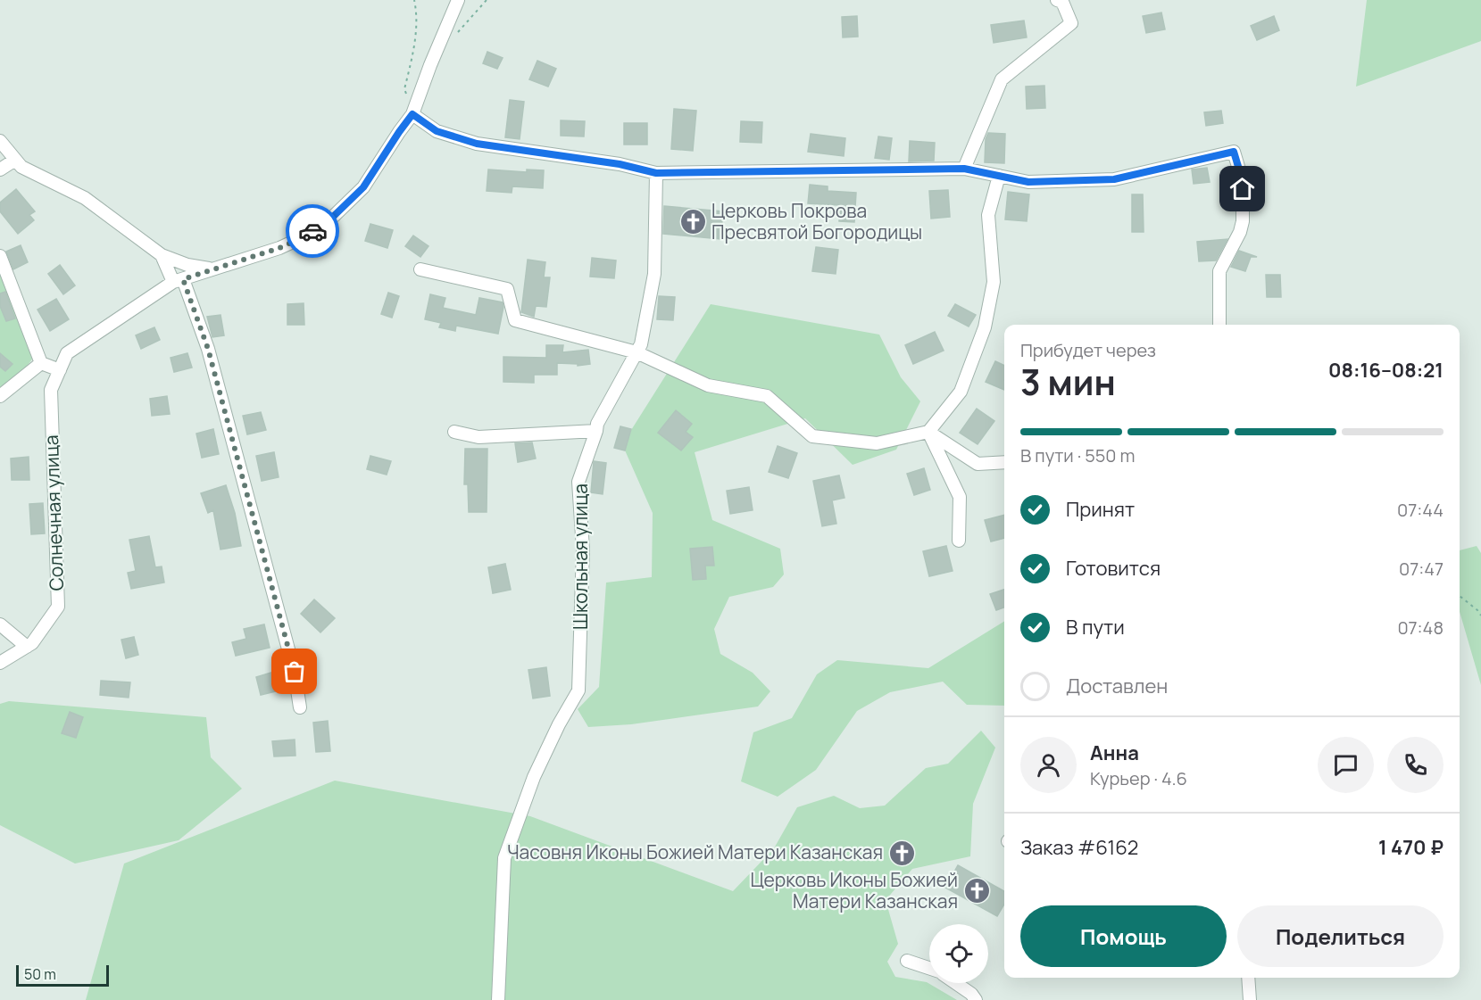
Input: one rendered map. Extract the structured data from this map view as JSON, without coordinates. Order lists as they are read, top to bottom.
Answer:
{
  "streets": {
    "street": ["Солнечная улица", "Школьная улица"]
  },
  "places": {
    "church": ["Церковь Покрова Пресвятой Богородицы", "Часовня Иконы Божией Матери Казанская", "Церковь Иконы Божией Матери Казанская"]
  },
  "scale_bar": "50 m",
  "page": {
    "heading": ["3 мин", "Прибудет через", "08:16–08:21"],
    "panel": [
      "Анна",
      "Курьер · 4.6",
      "Заказ #6162",
      "1 470 ₽"
    ],
    "bar": "В пути · 550 m",
    "list": [
      ["Принят", "07:44"],
      ["Готовится", "07:47"],
      ["В пути", "07:48"],
      "Доставлен"
    ],
    "buttons": ["Помощь", "Поделиться"],
    "scale": "50 m"
  }
}
